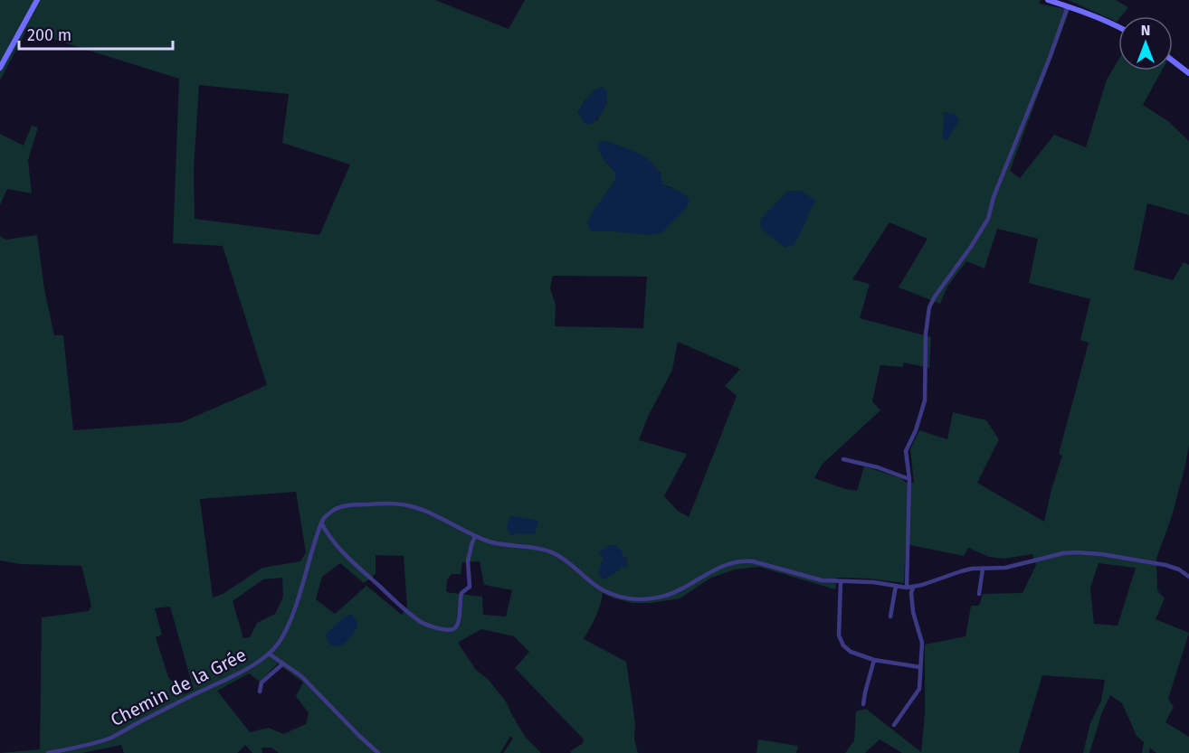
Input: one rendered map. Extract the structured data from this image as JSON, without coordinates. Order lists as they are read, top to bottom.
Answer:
{
  "streets": {
    "street": ["Chemin de la Grée"]
  },
  "scale_bar": "200 m",
  "north": "top"
}
